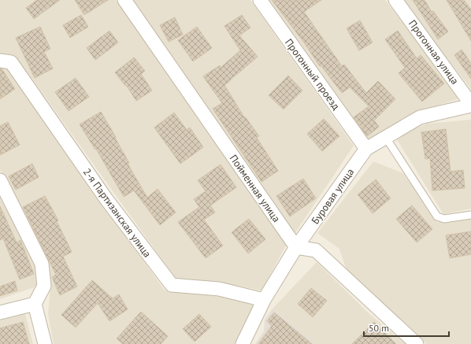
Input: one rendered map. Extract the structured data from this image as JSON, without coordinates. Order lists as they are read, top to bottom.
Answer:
{
  "streets": {
    "street": [
      "Прогонная улица",
      "Прогонный проезд",
      "Пойменная улица",
      "Буровая улица",
      "2-я Партизанская улица"
    ]
  },
  "crossings": [
    ["Прогонная улица", "Буровая улица"],
    ["Прогонный проезд", "Буровая улица"],
    ["Пойменная улица", "Буровая улица"],
    ["Буровая улица", "2-я Партизанская улица"]
  ],
  "scale_bar": "50 m"
}
